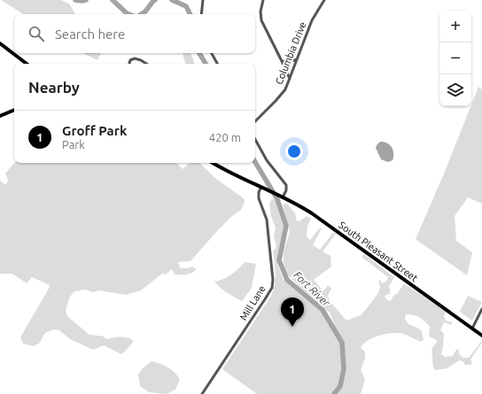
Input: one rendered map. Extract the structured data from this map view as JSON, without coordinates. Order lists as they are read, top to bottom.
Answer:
{
  "streets": {
    "main road": ["South Pleasant Street"],
    "street": ["Columbia Drive", "Mill Lane"]
  },
  "crossings": [
    ["South Pleasant Street", "Mill Lane"]
  ],
  "water": ["Fort River"],
  "page": {
    "map_buttons": ["+", "−"],
    "search": "Search here",
    "heading": "Nearby",
    "list": [
      {
        "mark": "1",
        "name": "Groff Park",
        "note": "Park",
        "value": "420 m"
      }
    ],
    "pins": "1"
  }
}
